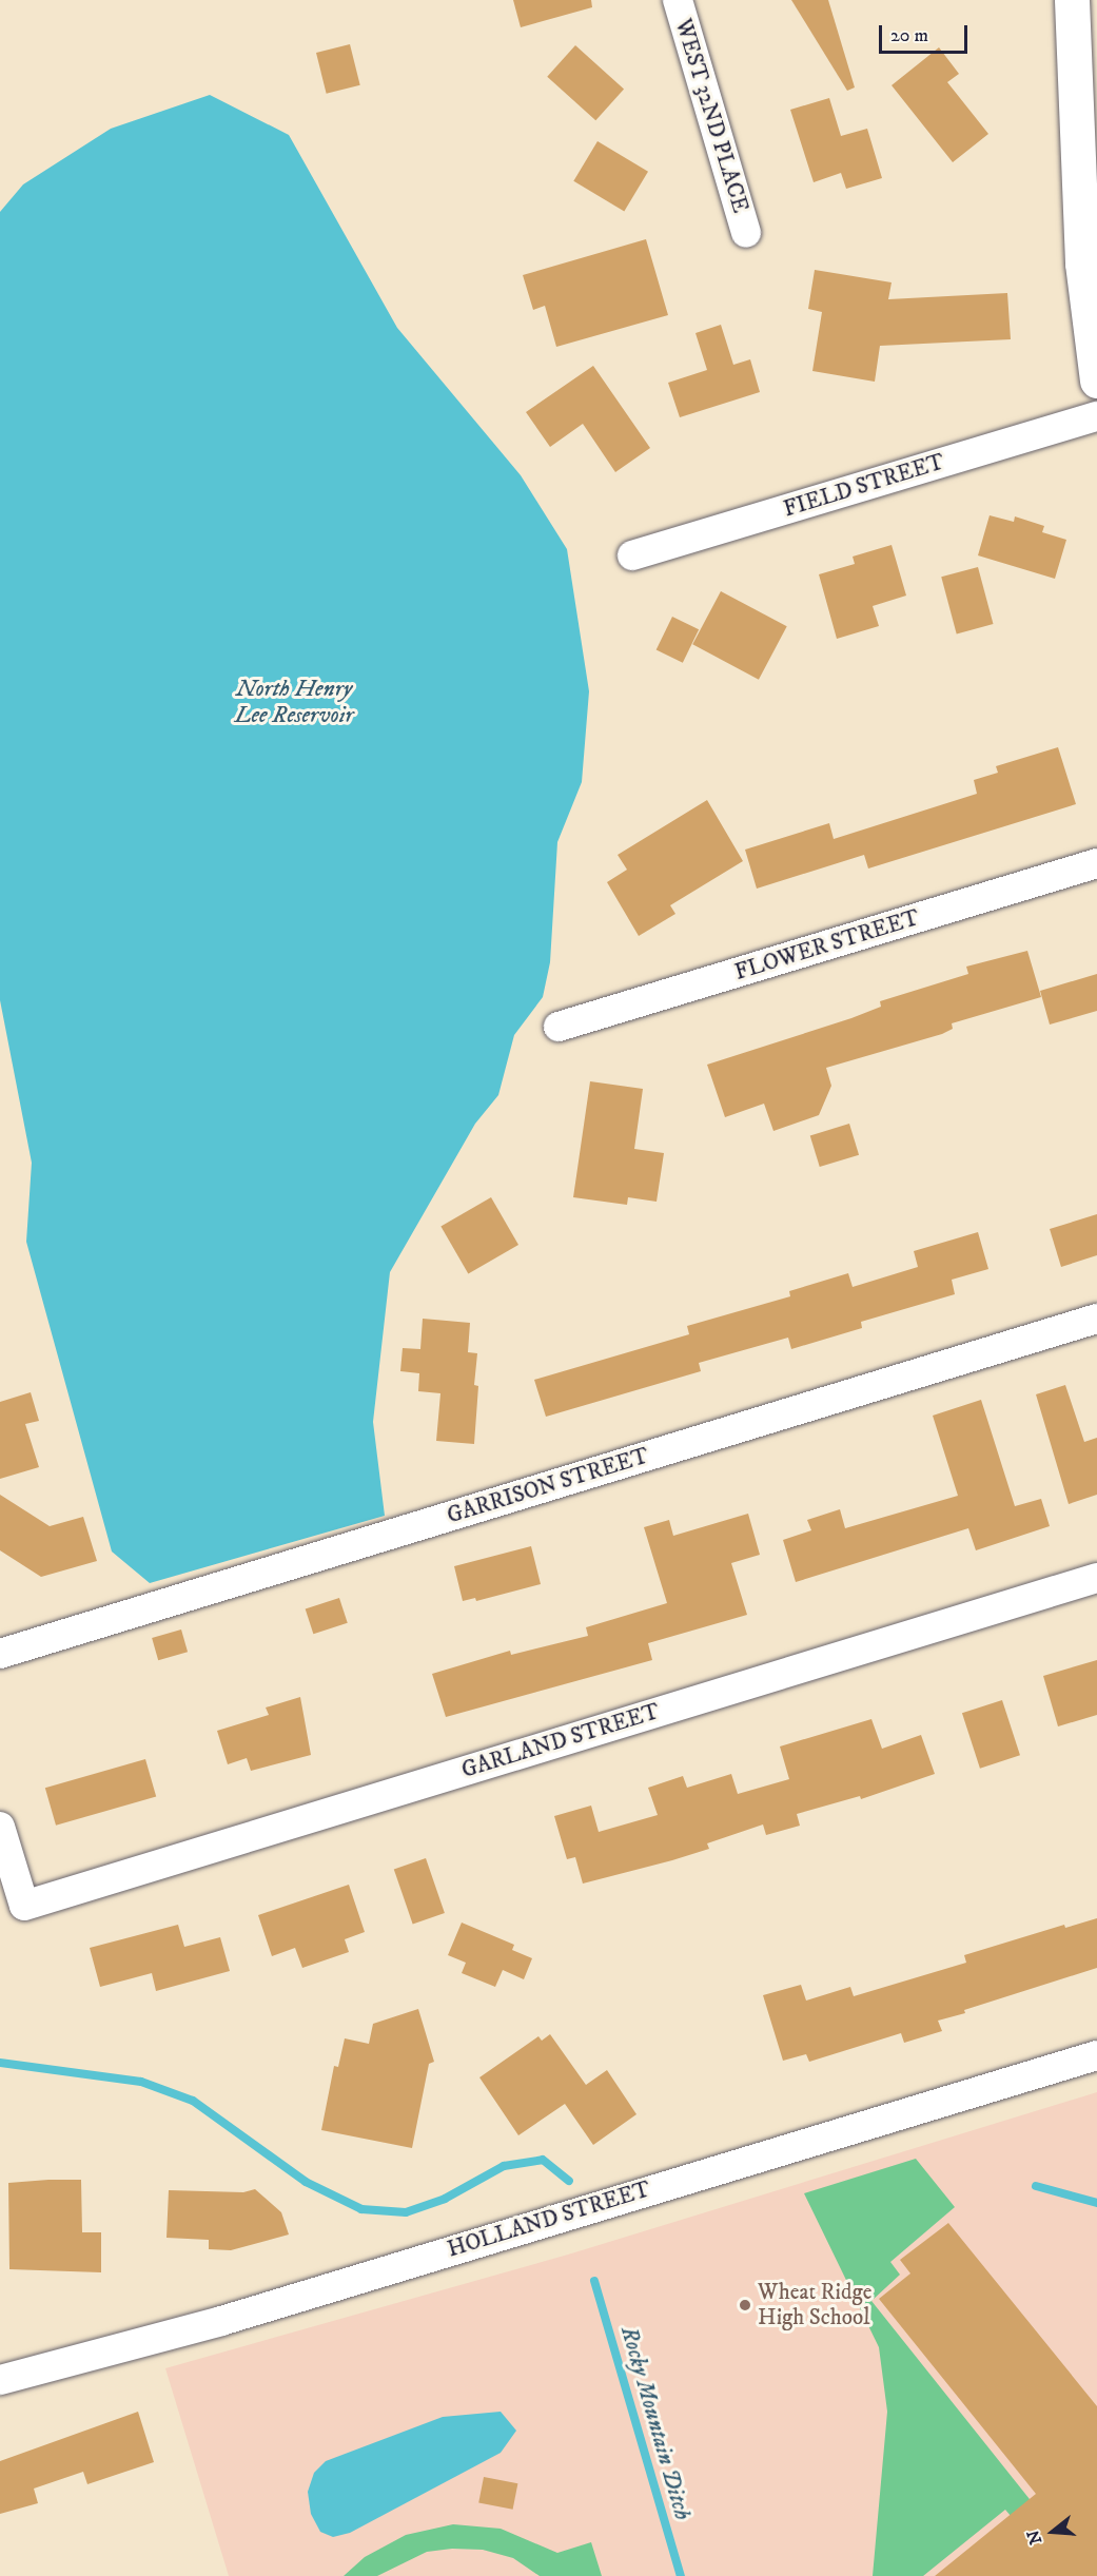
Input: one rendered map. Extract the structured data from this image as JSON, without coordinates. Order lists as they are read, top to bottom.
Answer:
{
  "streets": {
    "street": [
      "WEST 32ND PLACE",
      "FIELD STREET",
      "FLOWER STREET",
      "GARRISON STREET",
      "GARLAND STREET",
      "HOLLAND STREET"
    ]
  },
  "water": ["North Henry Lee Reservoir", "Rocky Mountain Ditch"],
  "places": ["Wheat Ridge High School"],
  "scale_bar": "20 m",
  "north": "left"
}
